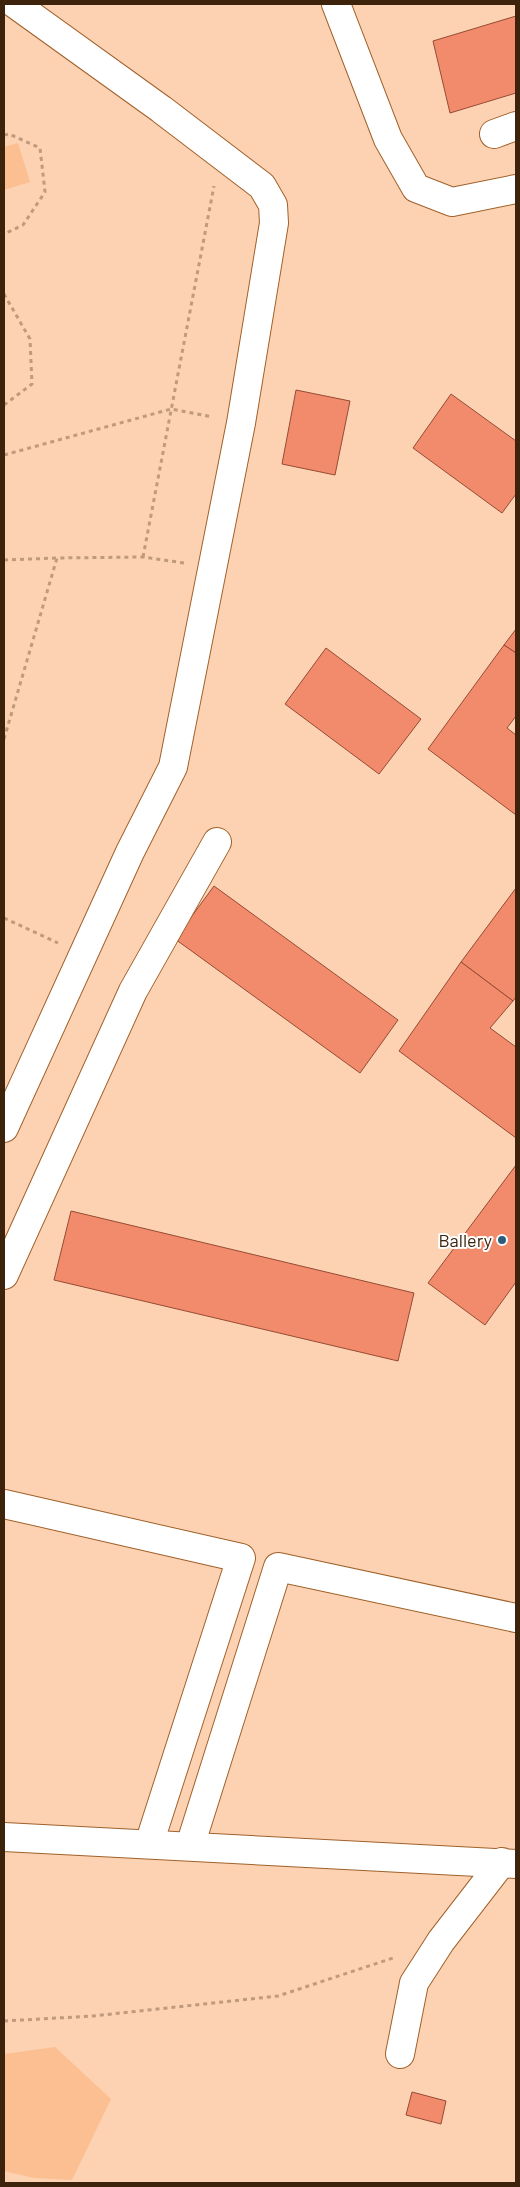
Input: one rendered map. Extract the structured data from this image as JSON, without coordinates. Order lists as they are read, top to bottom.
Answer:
{
  "places": ["Ballery"]
}
